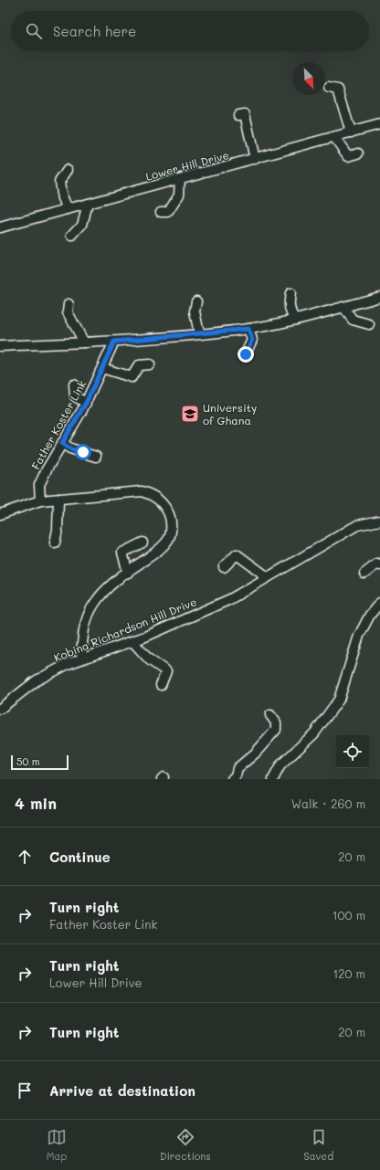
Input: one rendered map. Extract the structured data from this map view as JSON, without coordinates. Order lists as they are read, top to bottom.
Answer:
{
  "streets": {
    "street": ["Lower Hill Drive", "Father Koster Link", "Kobina Richardson Hill Drive"]
  },
  "places": {
    "school or university": ["University of Ghana"]
  },
  "scale_bar": "50 m",
  "north": "bottom right",
  "page": {
    "search": "Search here",
    "scale": "50 m",
    "heading": ["4 min", "Walk · 260 m"],
    "list": [
      ["Continue", "20 m"],
      ["Turn right", "Father Koster Link", "100 m"],
      ["Turn right", "Lower Hill Drive", "120 m"],
      ["Turn right", "20 m"],
      "Arrive at destination"
    ],
    "nav": ["Map", "Directions", "Saved"]
  }
}
